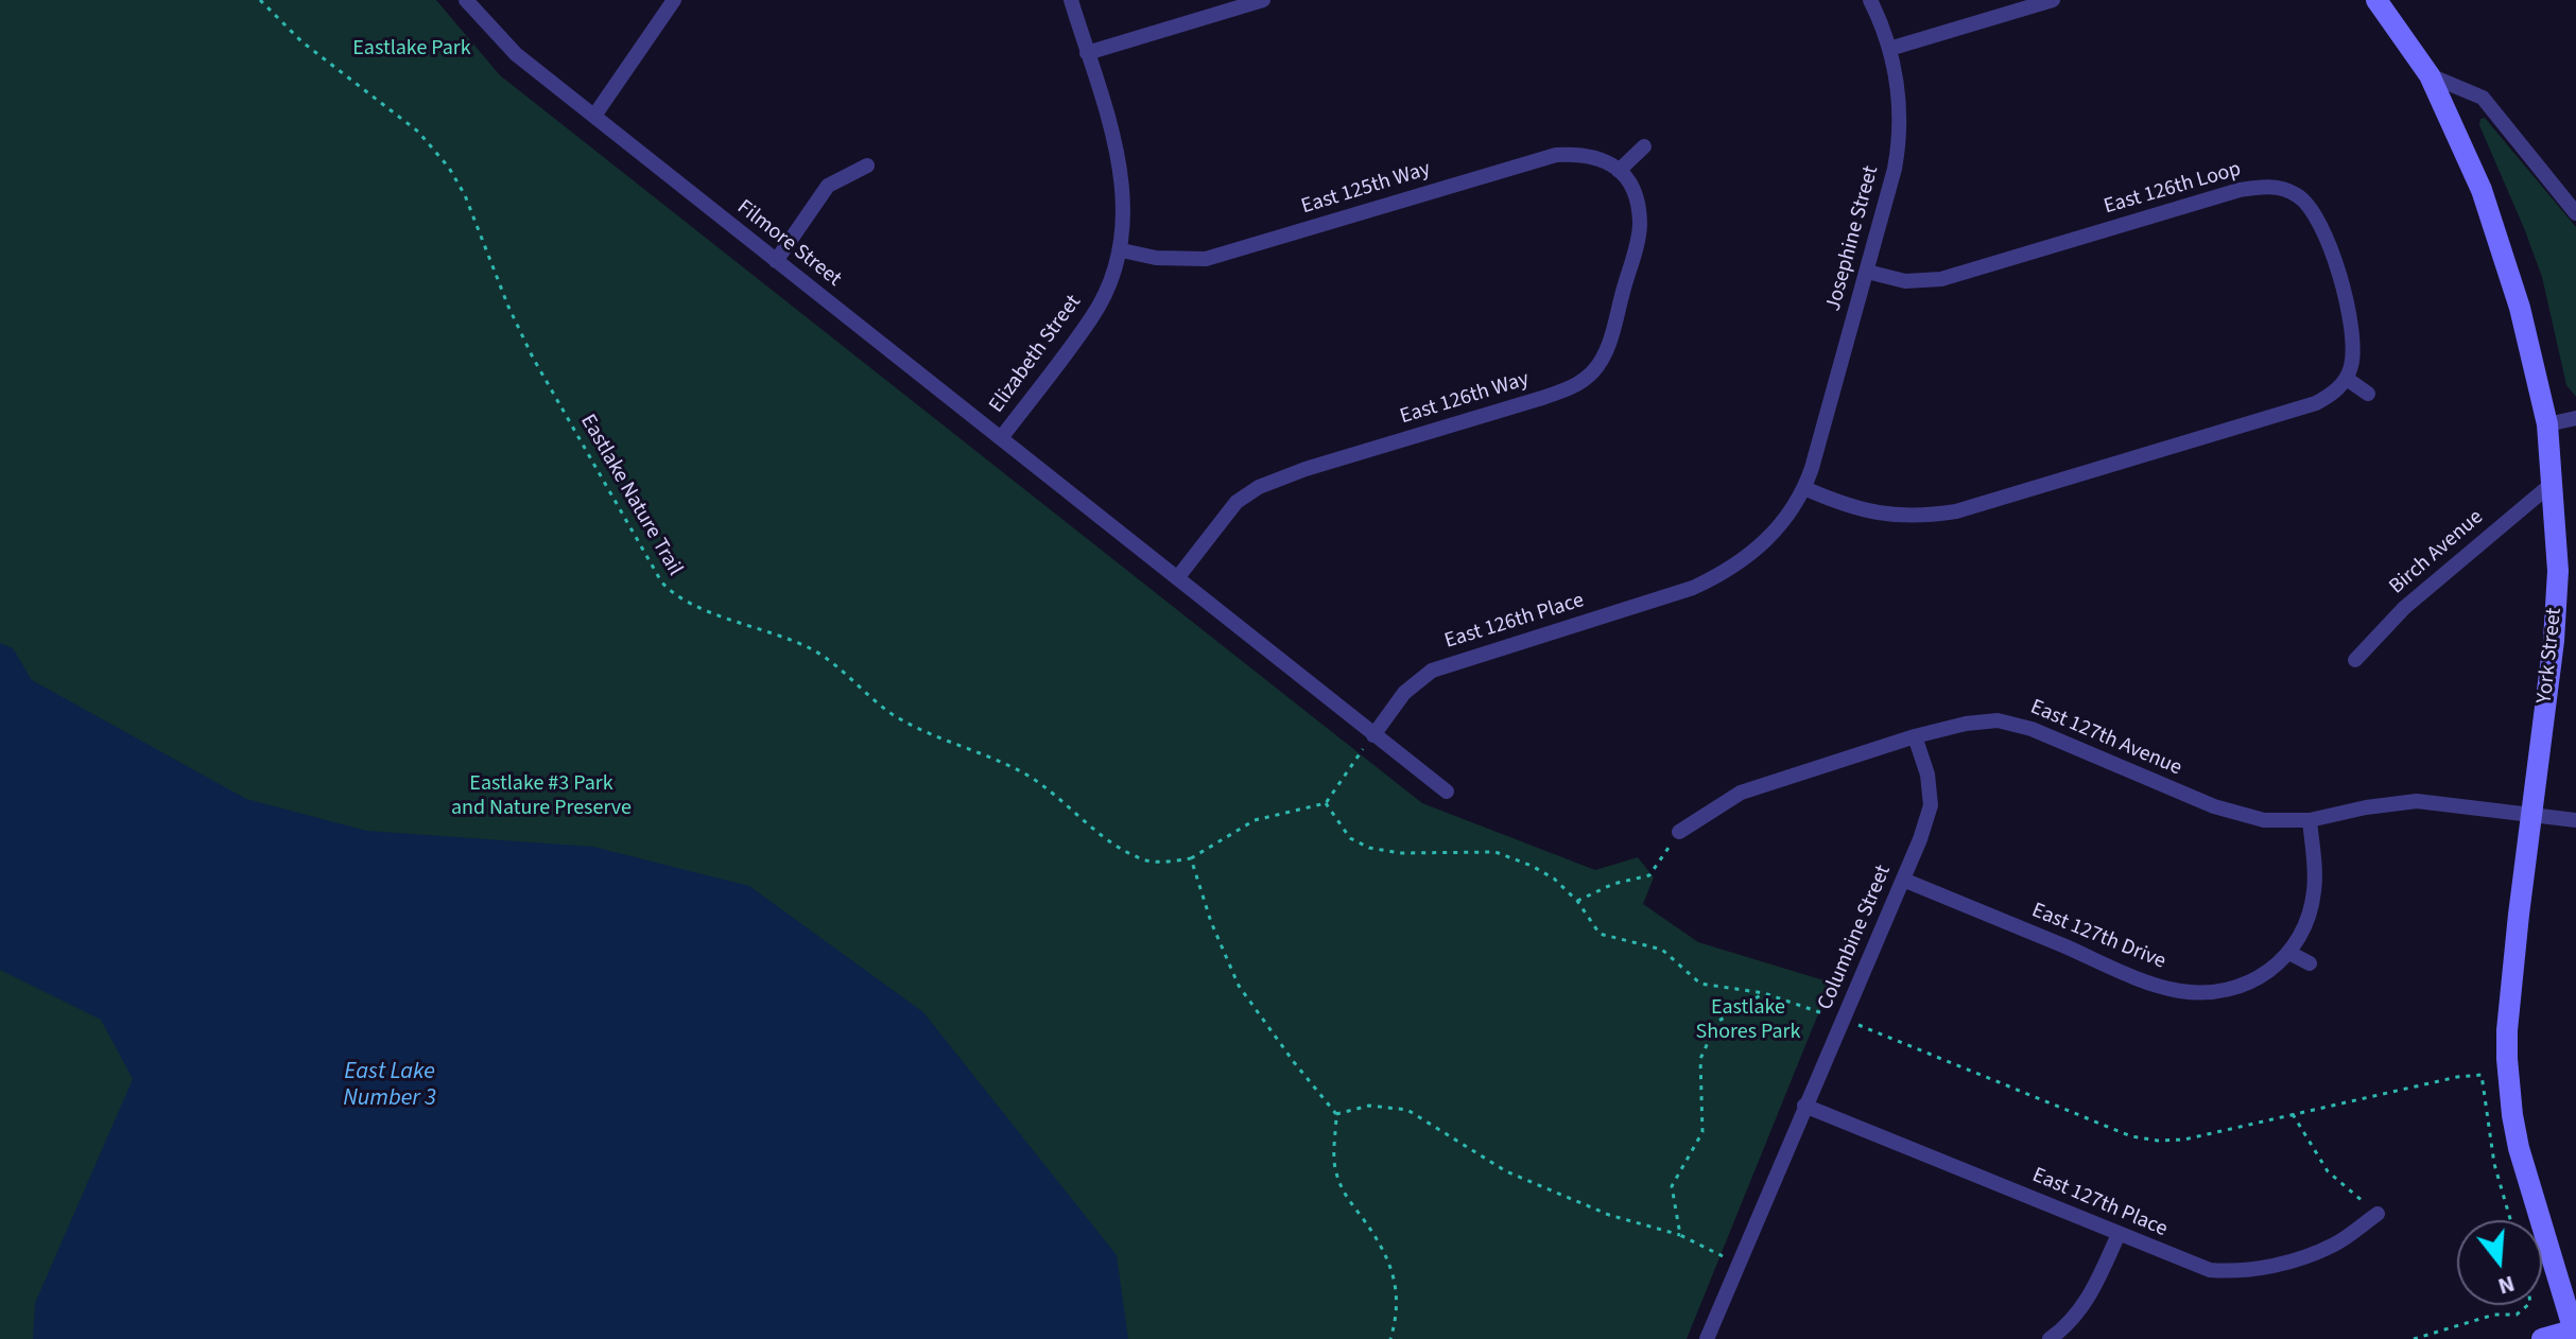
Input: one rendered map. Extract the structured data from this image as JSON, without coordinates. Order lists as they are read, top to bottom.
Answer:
{
  "streets": {
    "street": [
      "East 125th Way",
      "East 126th Loop",
      "Josephine Street",
      "Filmore Street",
      "Elizabeth Street",
      "East 126th Way",
      "Birch Avenue",
      "East 126th Place",
      "York Street",
      "East 127th Avenue",
      "East 127th Drive",
      "Columbine Street",
      "East 127th Place"
    ],
    "path": ["Eastlake Nature Trail"]
  },
  "crossings": [
    ["East 125th Way", "Elizabeth Street"],
    ["East 125th Way", "East 126th Way"],
    ["East 126th Loop", "Josephine Street"],
    ["Josephine Street", "East 126th Place"],
    ["Filmore Street", "Elizabeth Street"],
    ["Filmore Street", "East 126th Way"],
    ["Birch Avenue", "York Street"],
    ["York Street", "East 127th Avenue"],
    ["East 127th Avenue", "East 127th Drive"],
    ["East 127th Avenue", "Columbine Street"],
    ["East 127th Drive", "Columbine Street"],
    ["Columbine Street", "East 127th Place"]
  ],
  "water": ["East Lake Number 3"],
  "parks": ["Eastlake Park", "Eastlake #3 Park and Nature Preserve", "Eastlake Shores Park"],
  "north": "bottom"
}
